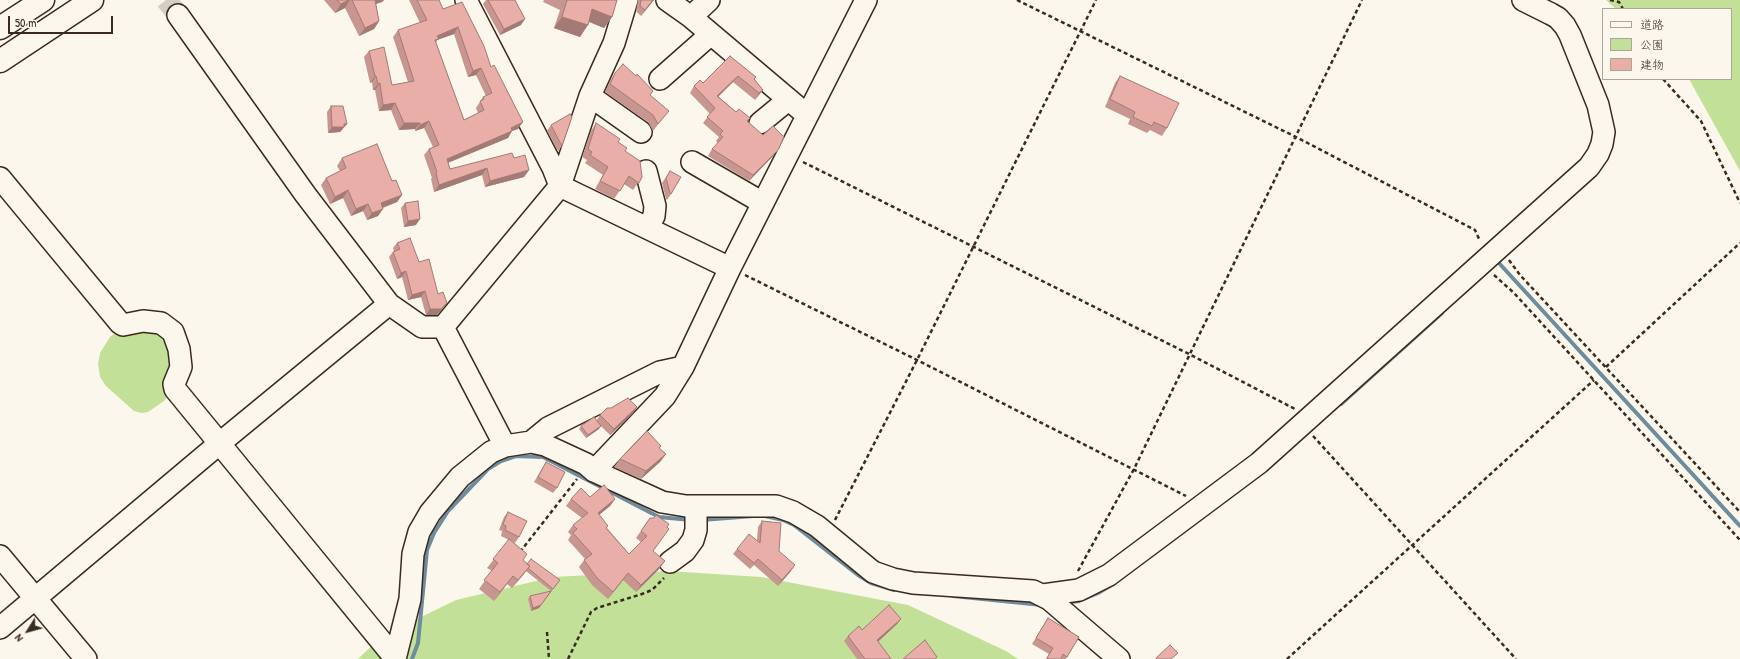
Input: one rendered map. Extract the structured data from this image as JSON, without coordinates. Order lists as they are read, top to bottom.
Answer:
{
  "legend": ["道路", "公園", "建物"],
  "scale_bar": "50 m",
  "north": "bottom left"
}
